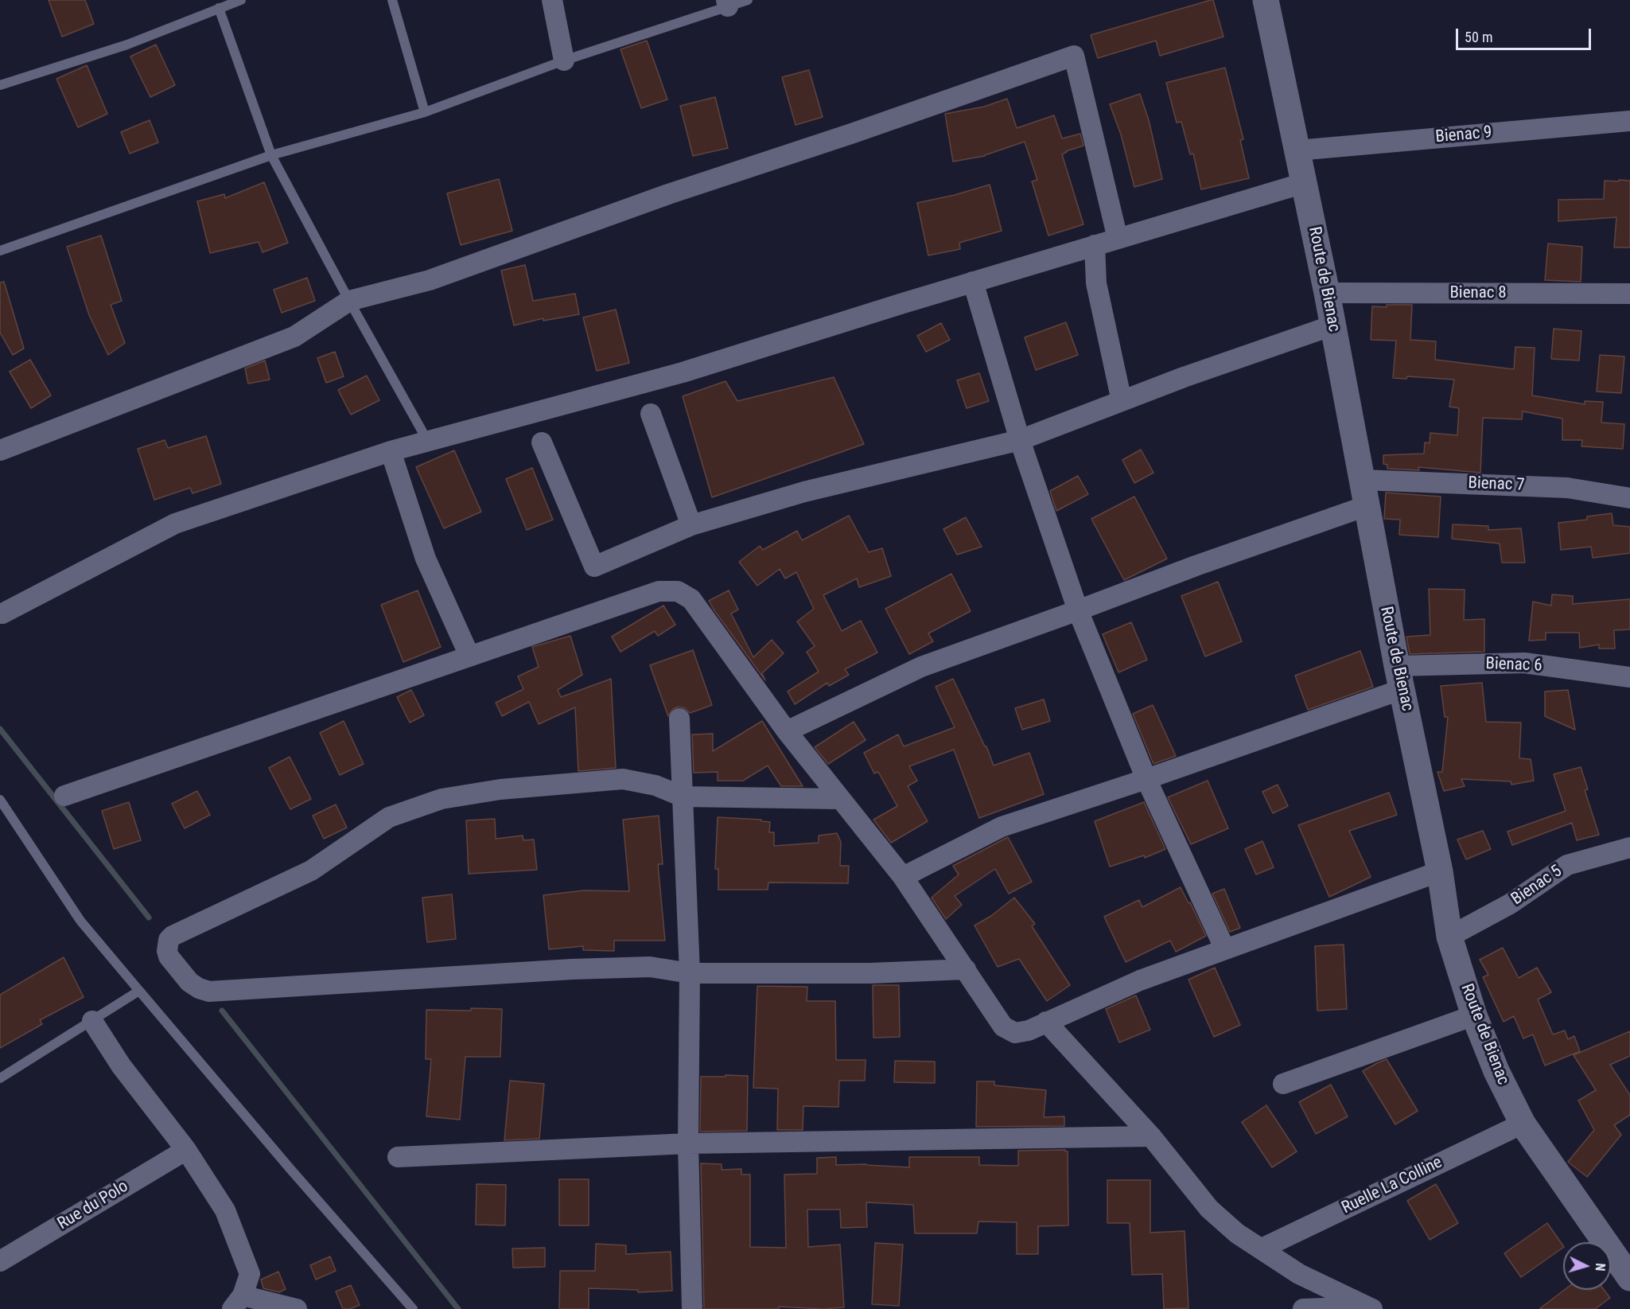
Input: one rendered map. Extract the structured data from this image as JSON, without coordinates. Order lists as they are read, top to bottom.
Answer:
{
  "streets": {
    "main road": ["Route de Bienac"],
    "street": [
      "Bienac 9",
      "Bienac 8",
      "Bienac 7",
      "Bienac 6",
      "Bienac 5",
      "Ruelle La Colline",
      "Rue du Polo"
    ]
  },
  "crossings": [
    ["Bienac 9", "Route de Bienac"],
    ["Route de Bienac", "Bienac 8"],
    ["Route de Bienac", "Bienac 7"],
    ["Route de Bienac", "Bienac 6"],
    ["Route de Bienac", "Bienac 5"],
    ["Route de Bienac", "Ruelle La Colline"]
  ],
  "scale_bar": "50 m",
  "north": "right"
}
